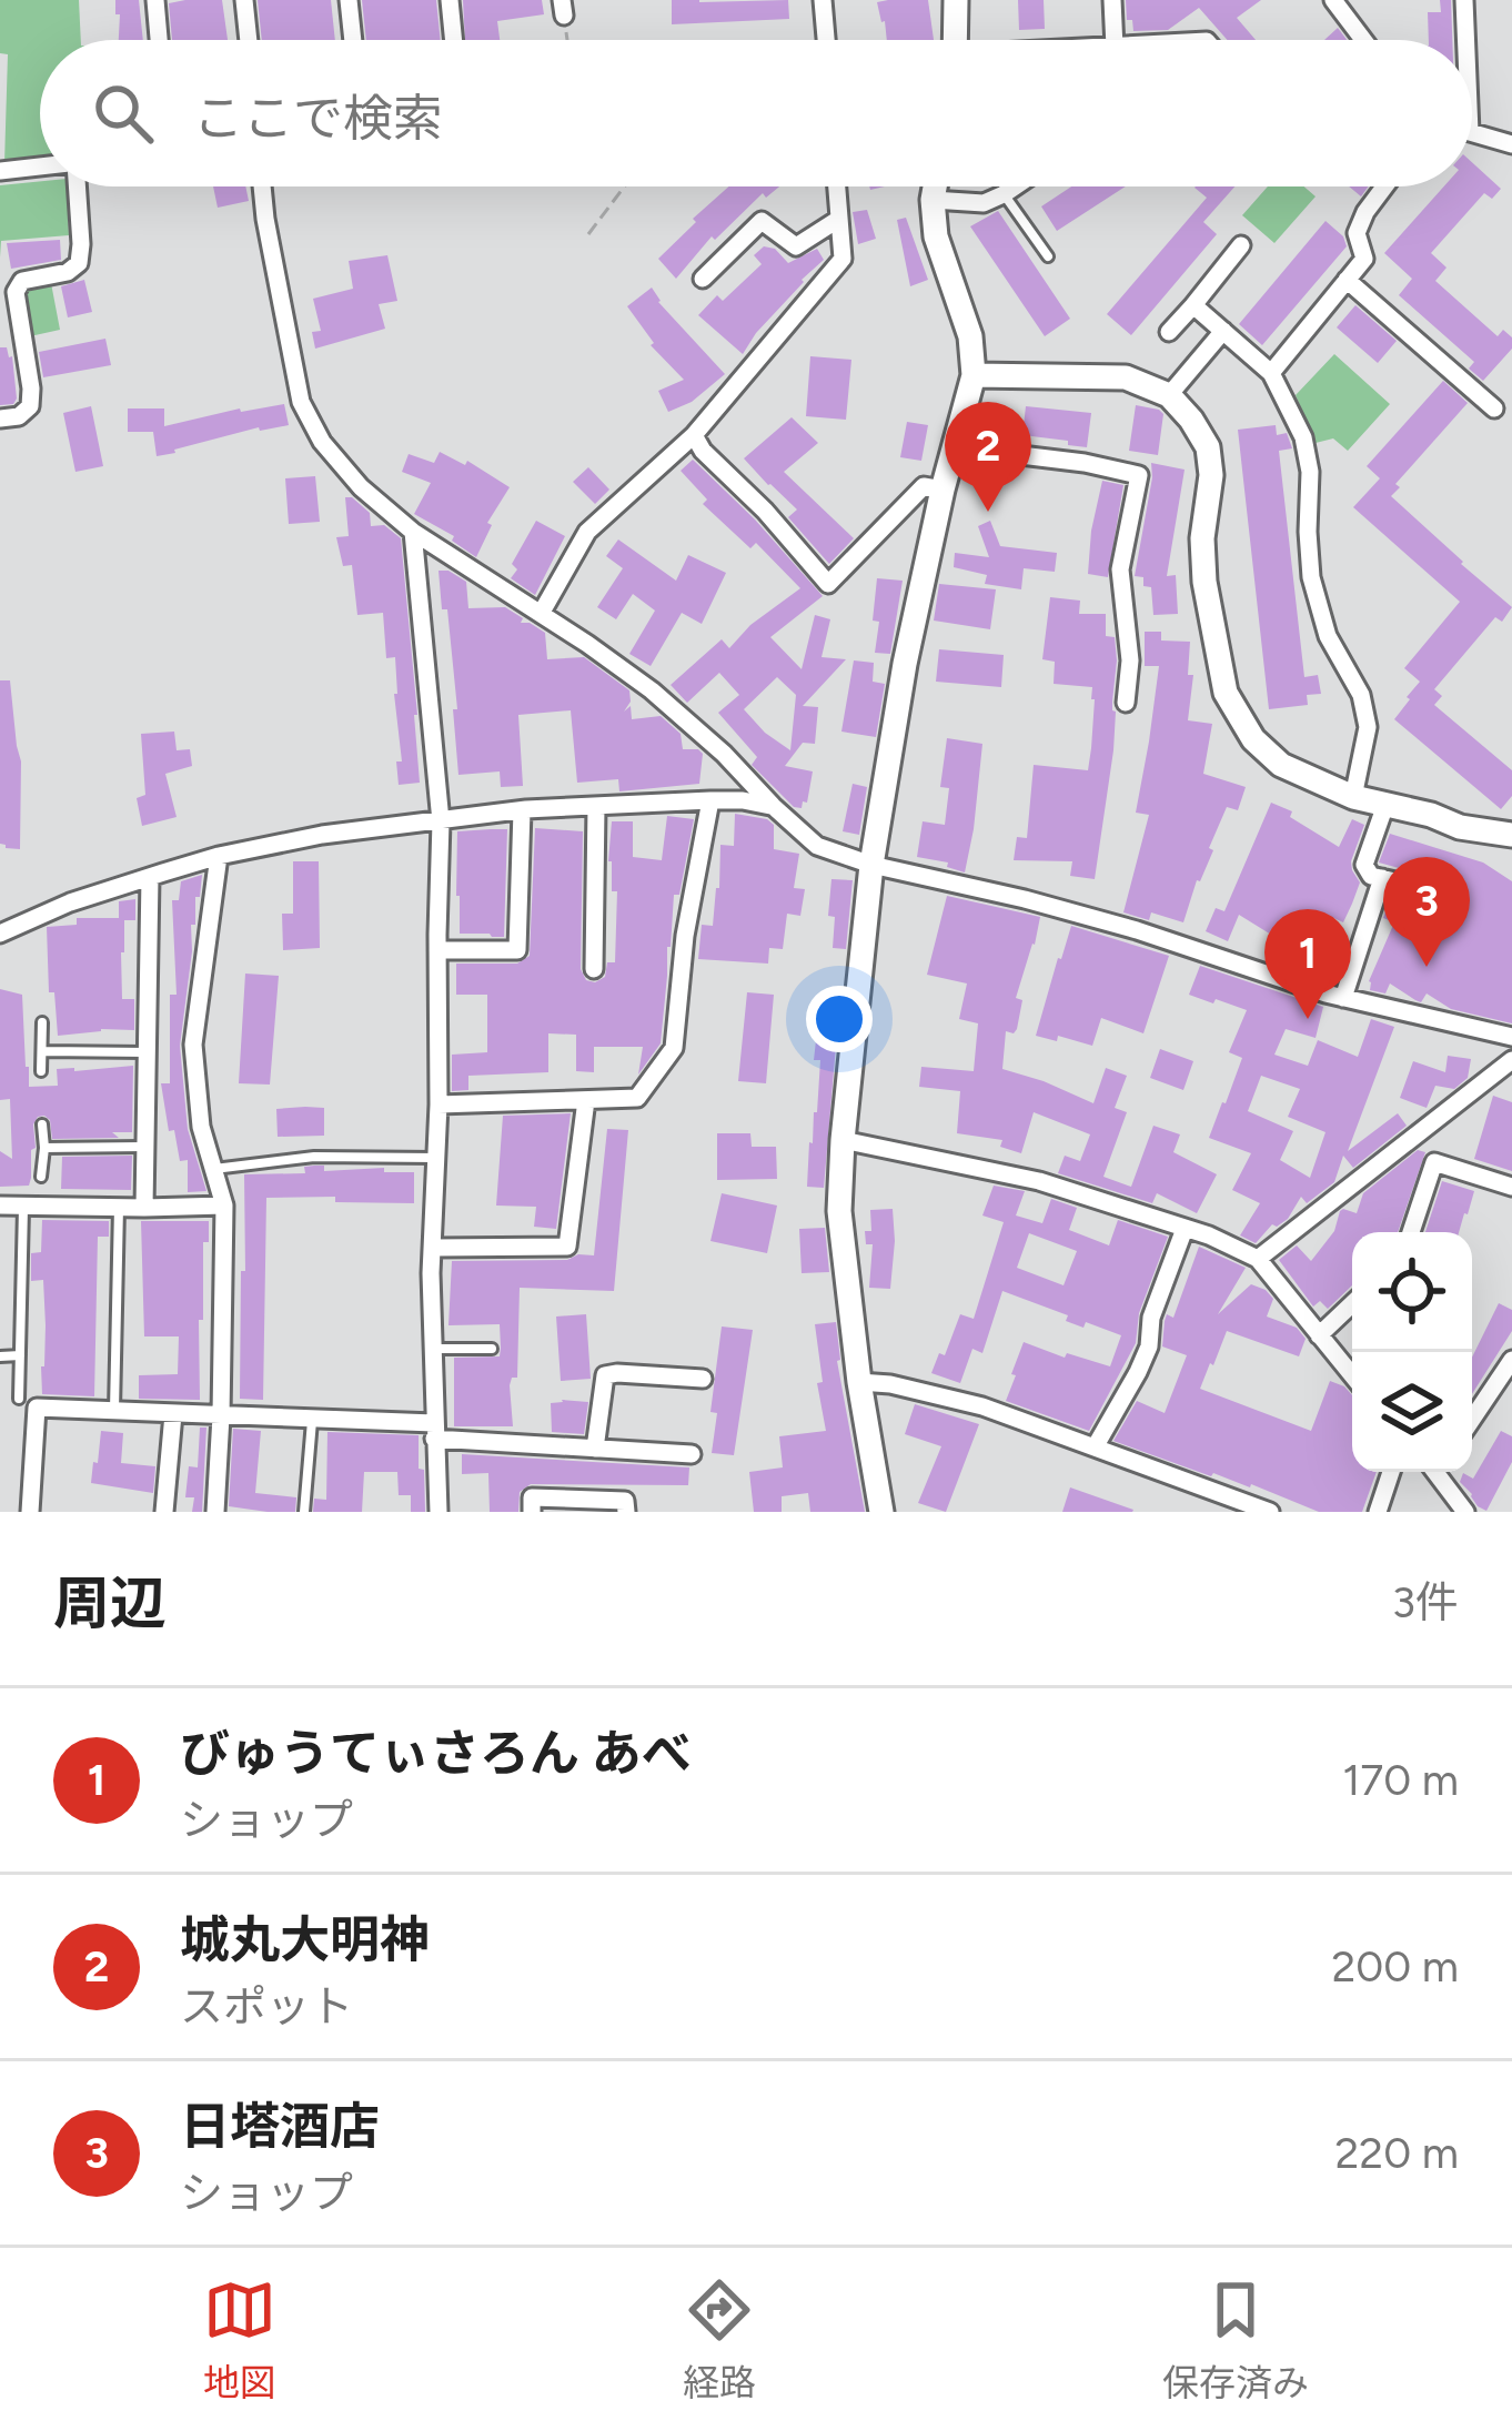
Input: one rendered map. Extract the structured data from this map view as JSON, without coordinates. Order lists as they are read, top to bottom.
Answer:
{
  "page": {
    "search": "ここで検索",
    "pins": ["2", "3", "1"],
    "heading": ["周辺", "3件"],
    "list": [
      {
        "mark": "1",
        "name": "びゅうてぃさろん あべ",
        "note": "ショップ",
        "value": "170 m"
      },
      {
        "mark": "2",
        "name": "城丸大明神",
        "note": "スポット",
        "value": "200 m"
      },
      {
        "mark": "3",
        "name": "日塔酒店",
        "note": "ショップ",
        "value": "220 m"
      }
    ],
    "nav": ["地図", "経路", "保存済み"]
  }
}
